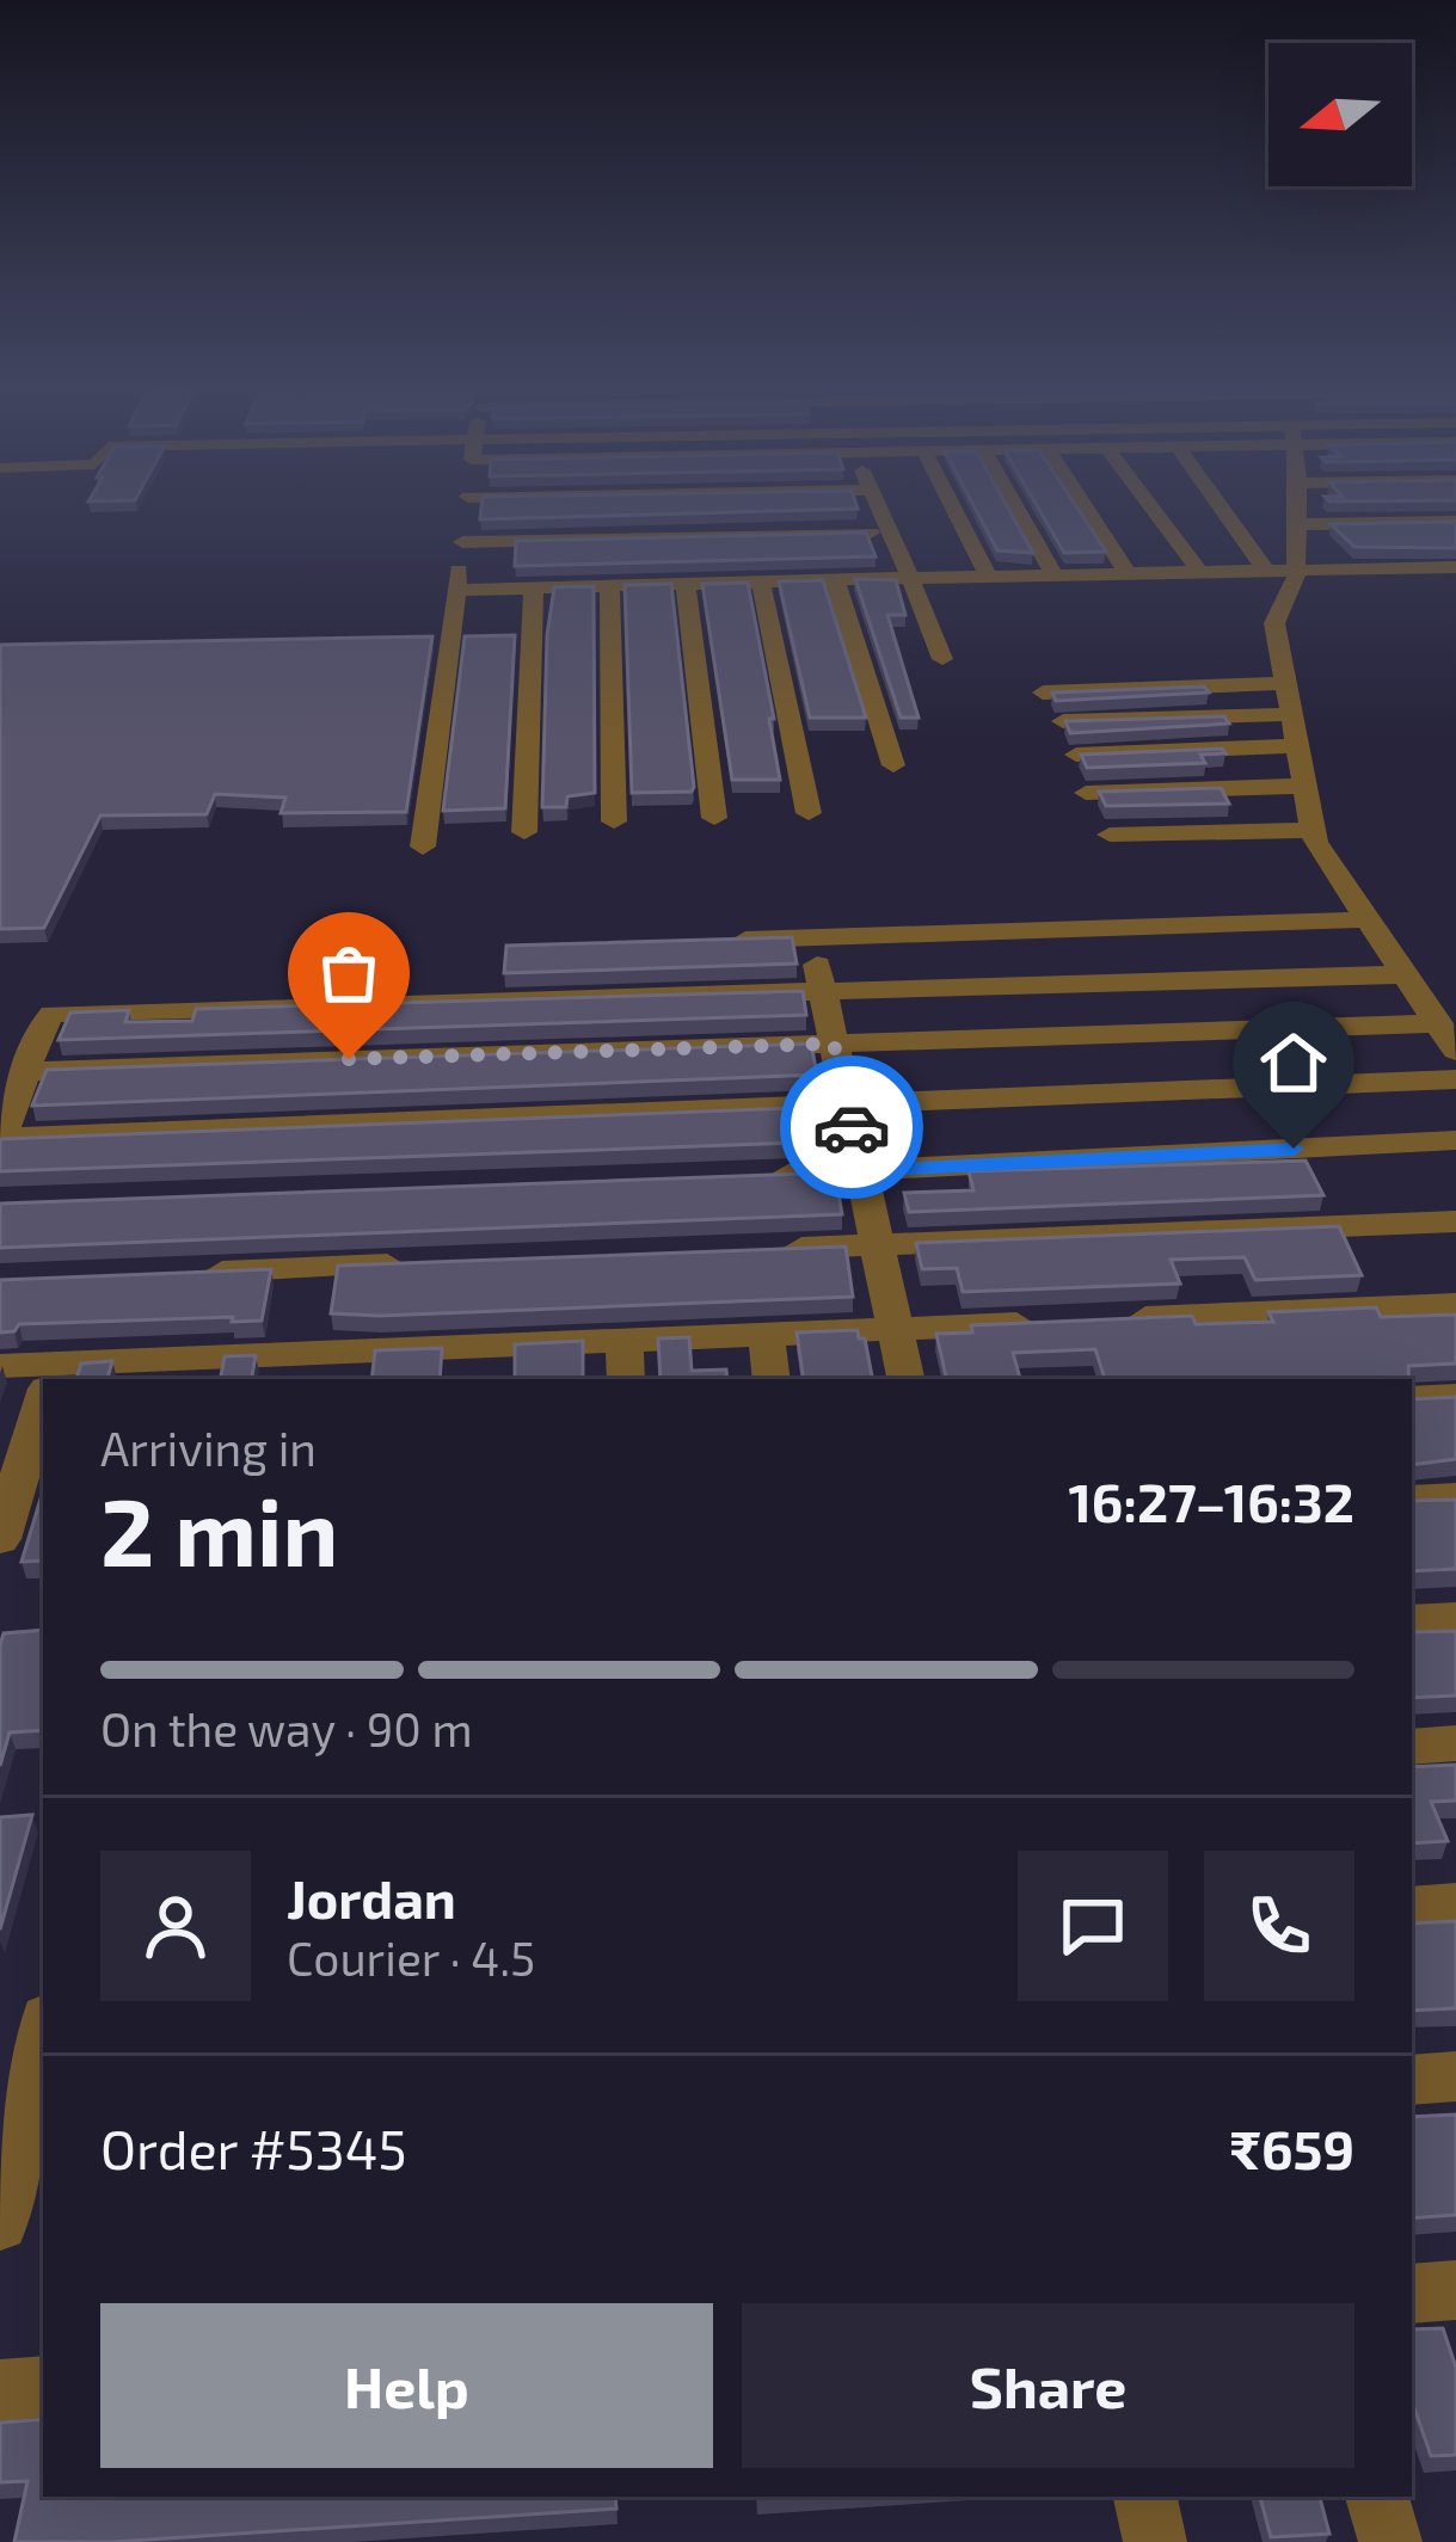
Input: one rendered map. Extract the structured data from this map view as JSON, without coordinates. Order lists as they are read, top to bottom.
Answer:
{
  "north": "left",
  "page": {
    "heading": ["2 min", "Arriving in", "16:27–16:32"],
    "panel": [
      "Jordan",
      "Courier · 4.5",
      "Order #5345",
      "₹659"
    ],
    "bar": "On the way · 90 m",
    "buttons": ["Help", "Share"]
  }
}
